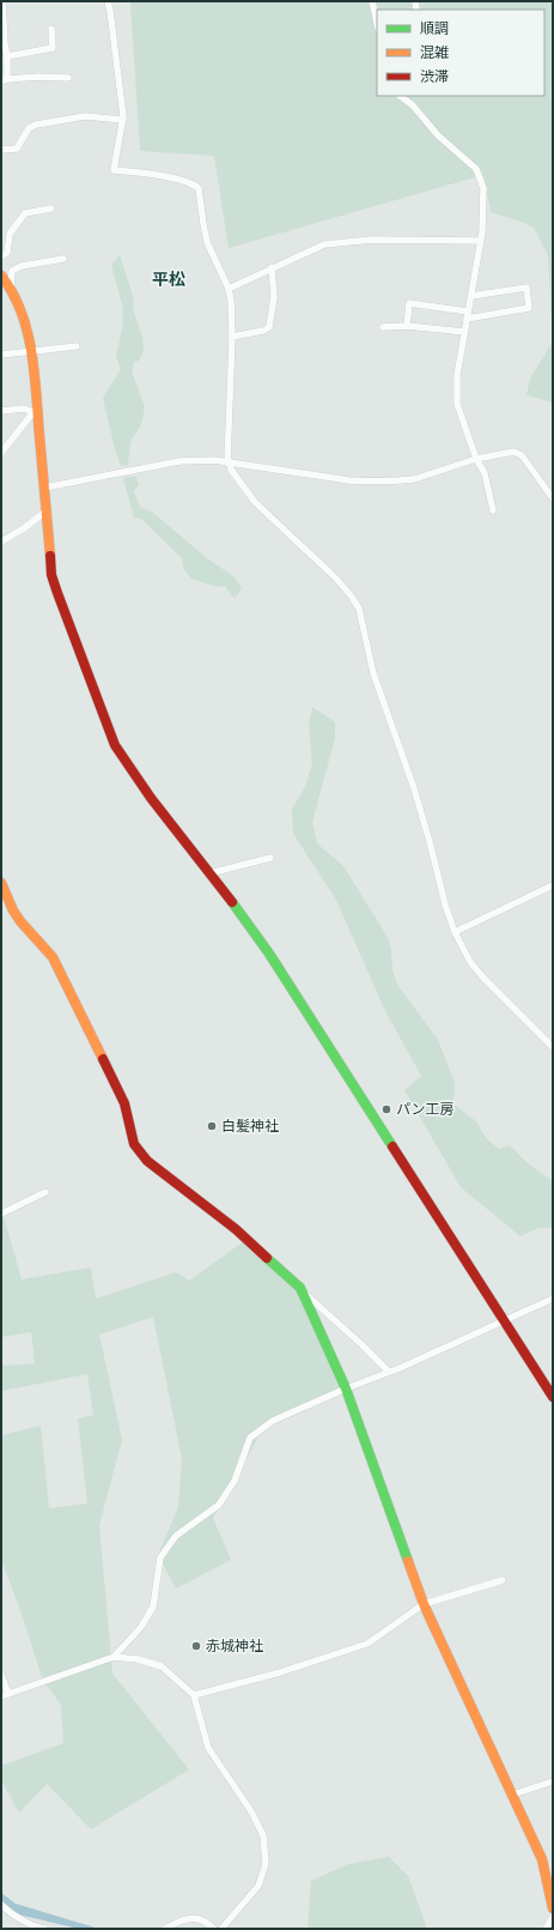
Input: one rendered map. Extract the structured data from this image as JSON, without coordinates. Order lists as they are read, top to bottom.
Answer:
{
  "districts": ["平松"],
  "places": ["パン工房", "白髪神社", "赤城神社"],
  "legend": ["順調", "混雑", "渋滞"]
}
